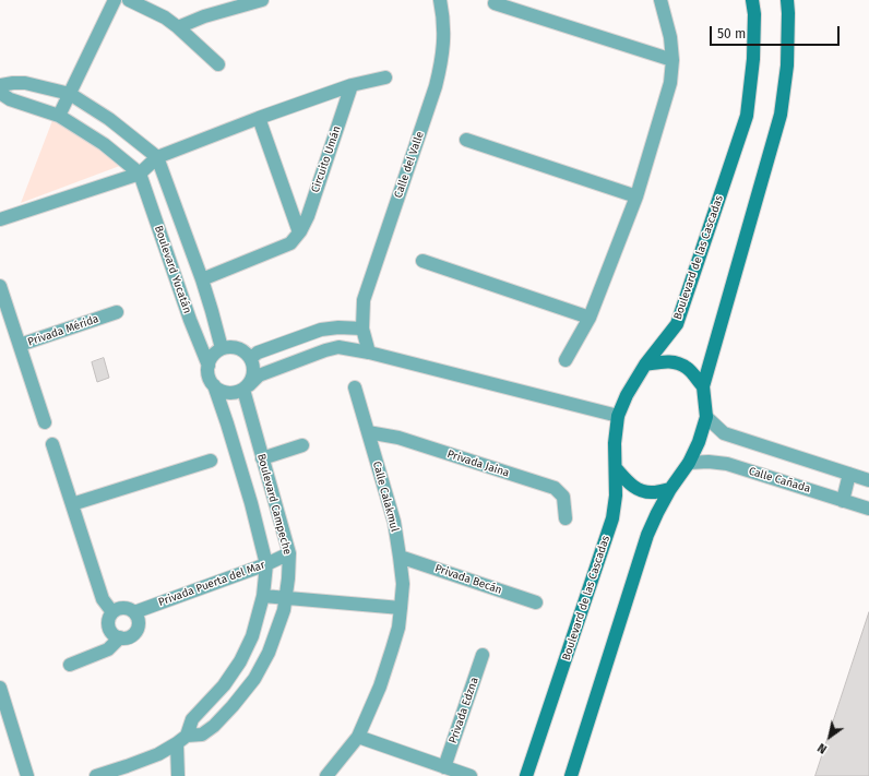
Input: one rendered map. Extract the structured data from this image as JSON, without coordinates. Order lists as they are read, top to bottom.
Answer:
{
  "streets": {
    "main road": ["Boulevard de las Cascadas"],
    "street": [
      "Circuito Umán",
      "Calle del Valle",
      "Boulevard Yucatán",
      "Privada Mérida",
      "Privada Jaina",
      "Calle Cañada",
      "Calle Calakmul",
      "Boulevard Campeche",
      "Privada Becán",
      "Privada Puerta del Mar",
      "Privada Edzna"
    ]
  },
  "crossings": [
    ["Circuito Umán", "Boulevard Yucatán"],
    ["Boulevard de las Cascadas", "Calle Cañada"],
    ["Boulevard Yucatán", "Boulevard Campeche"],
    ["Privada Jaina", "Calle Calakmul"],
    ["Calle Calakmul", "Privada Becán"],
    ["Boulevard Campeche", "Privada Puerta del Mar"]
  ],
  "scale_bar": "50 m",
  "north": "bottom left"
}
